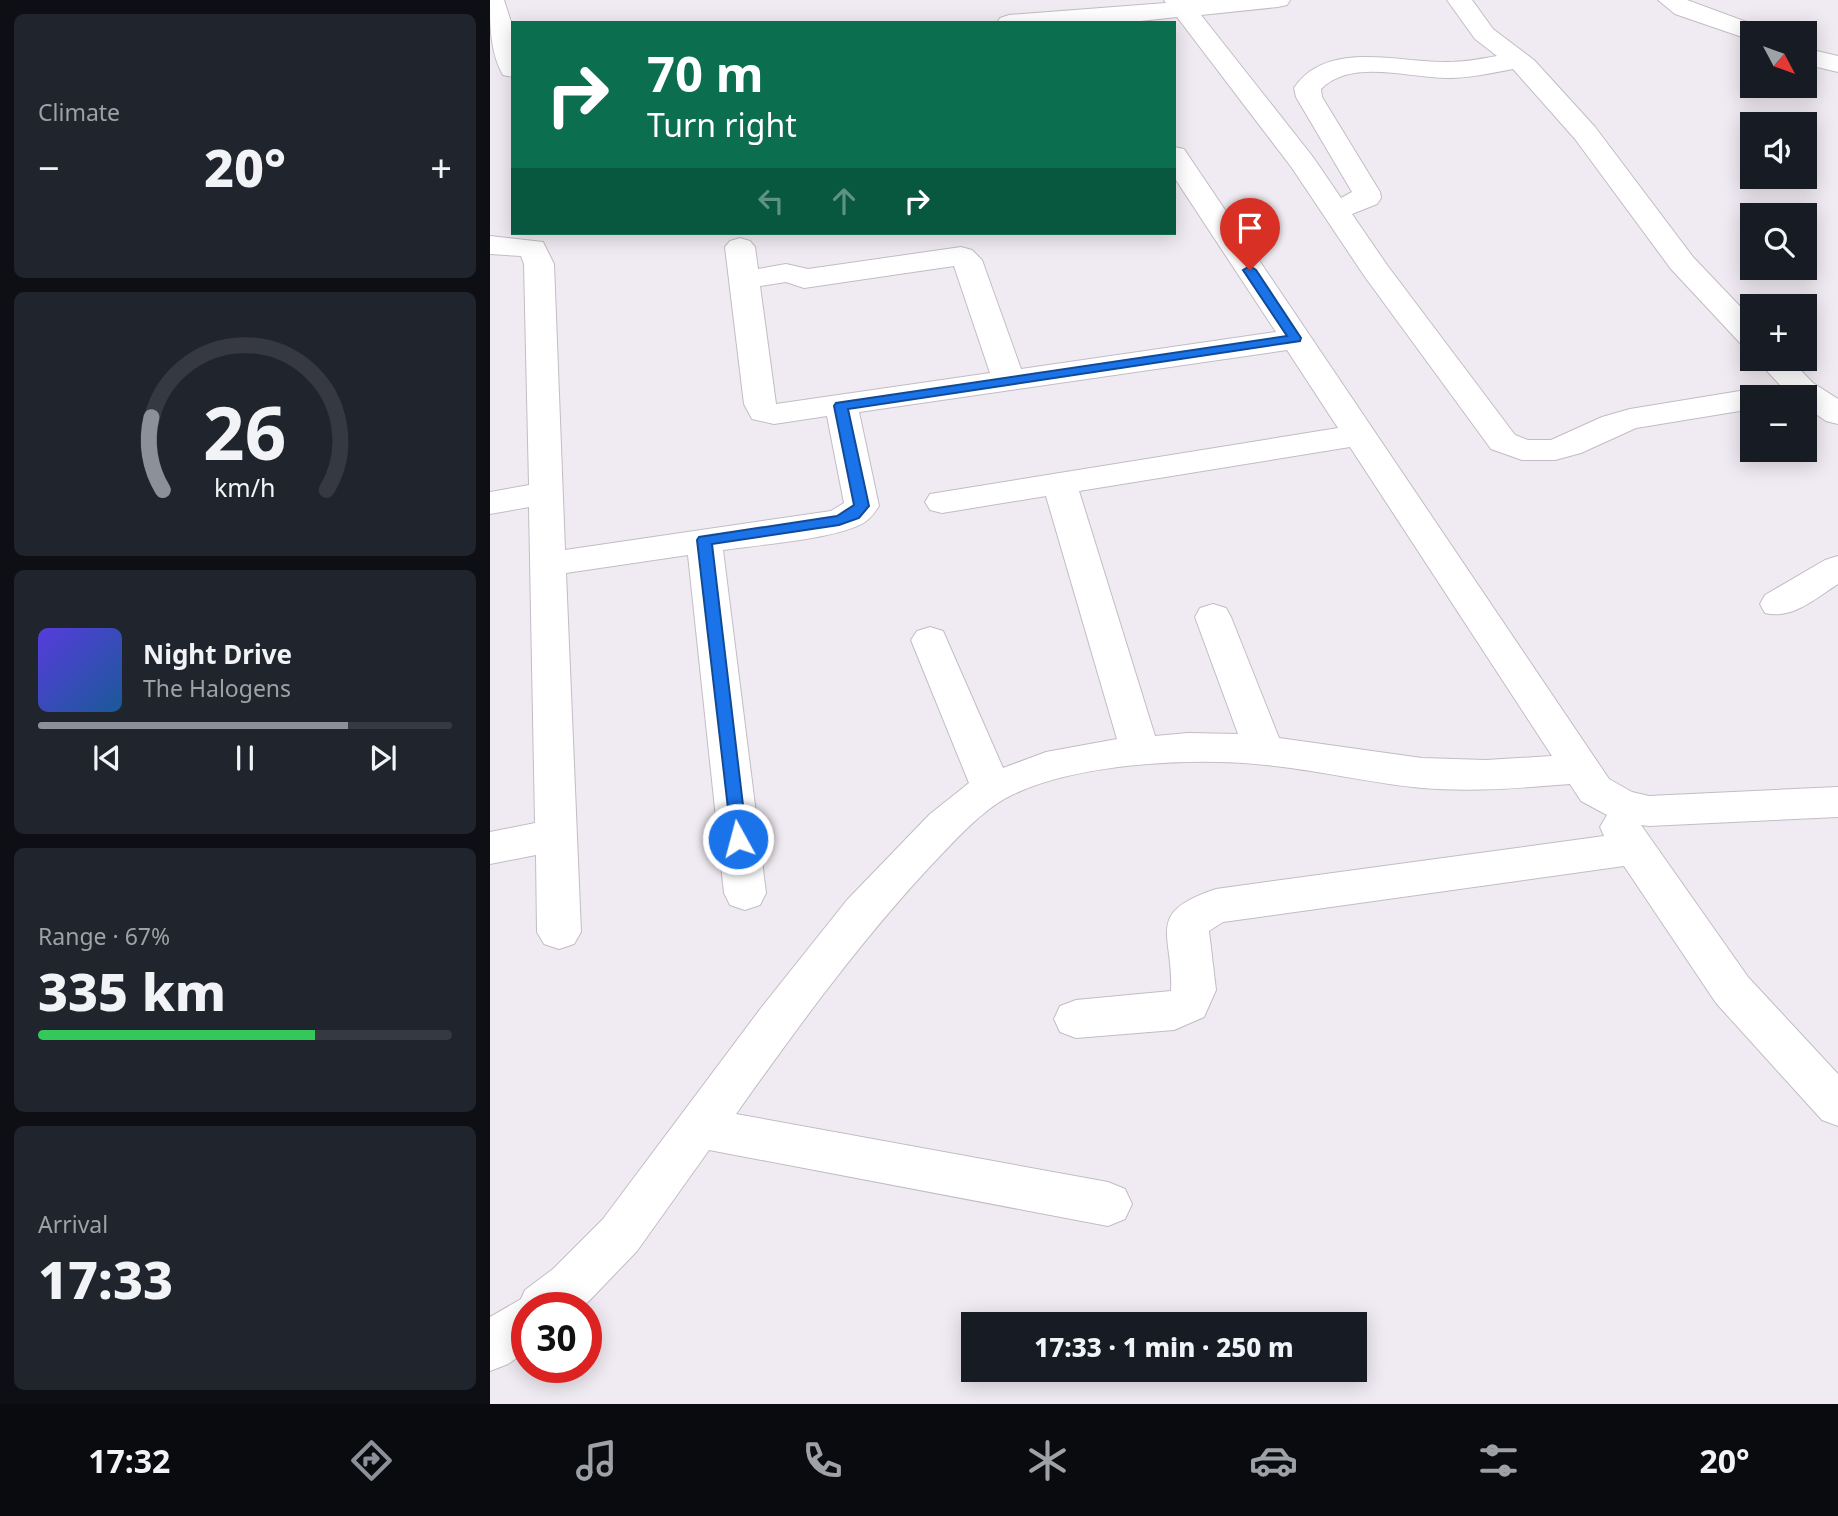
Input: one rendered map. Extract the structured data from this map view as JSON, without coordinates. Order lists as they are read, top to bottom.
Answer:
{
  "north": "bottom right",
  "page": {
    "tile": [
      "Climate",
      ["Range · 67%", "335 km"],
      ["Arrival", "17:33"]
    ],
    "map_buttons": ["+", "−"],
    "turn": ["70 m", "Turn right"],
    "heat": ["−", "20°", "+"],
    "song": ["Night Drive", "The Halogens"],
    "limit": "30",
    "trip": "17:33 · 1 min · 250 m",
    "tabs": ["17:32", "20°"],
    "gauge": ["26", "km/h"]
  }
}
